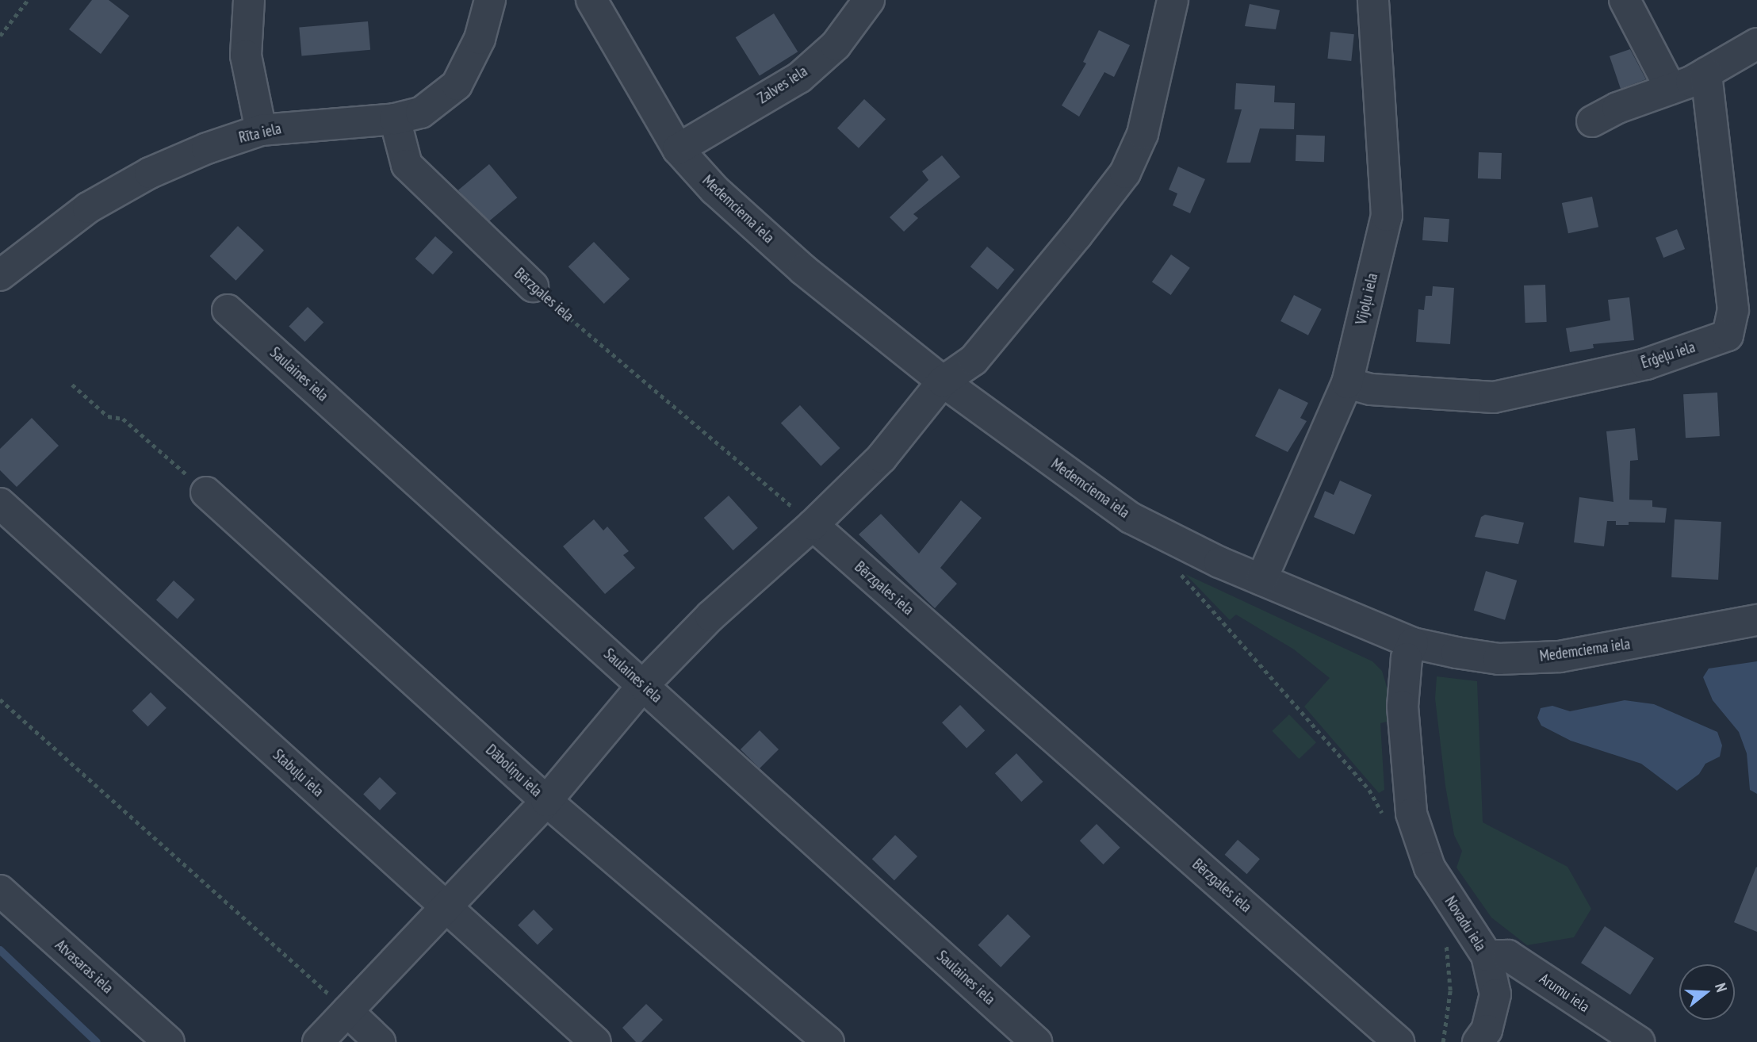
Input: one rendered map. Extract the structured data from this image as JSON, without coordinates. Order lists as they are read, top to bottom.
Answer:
{
  "streets": {
    "street": [
      "Zalves iela",
      "Rīta iela",
      "Medemciema iela",
      "Bērzgales iela",
      "Vijoļu iela",
      "Ērģeļu iela",
      "Saulaines iela",
      "Dāboliņu iela",
      "Stabuļu iela",
      "Novadu iela",
      "Atvasaras iela",
      "Arumu iela"
    ]
  },
  "crossings": [
    ["Zalves iela", "Medemciema iela"],
    ["Rīta iela", "Bērzgales iela"],
    ["Medemciema iela", "Vijoļu iela"],
    ["Medemciema iela", "Novadu iela"],
    ["Vijoļu iela", "Ērģeļu iela"],
    ["Novadu iela", "Arumu iela"]
  ],
  "north": "right"
}
